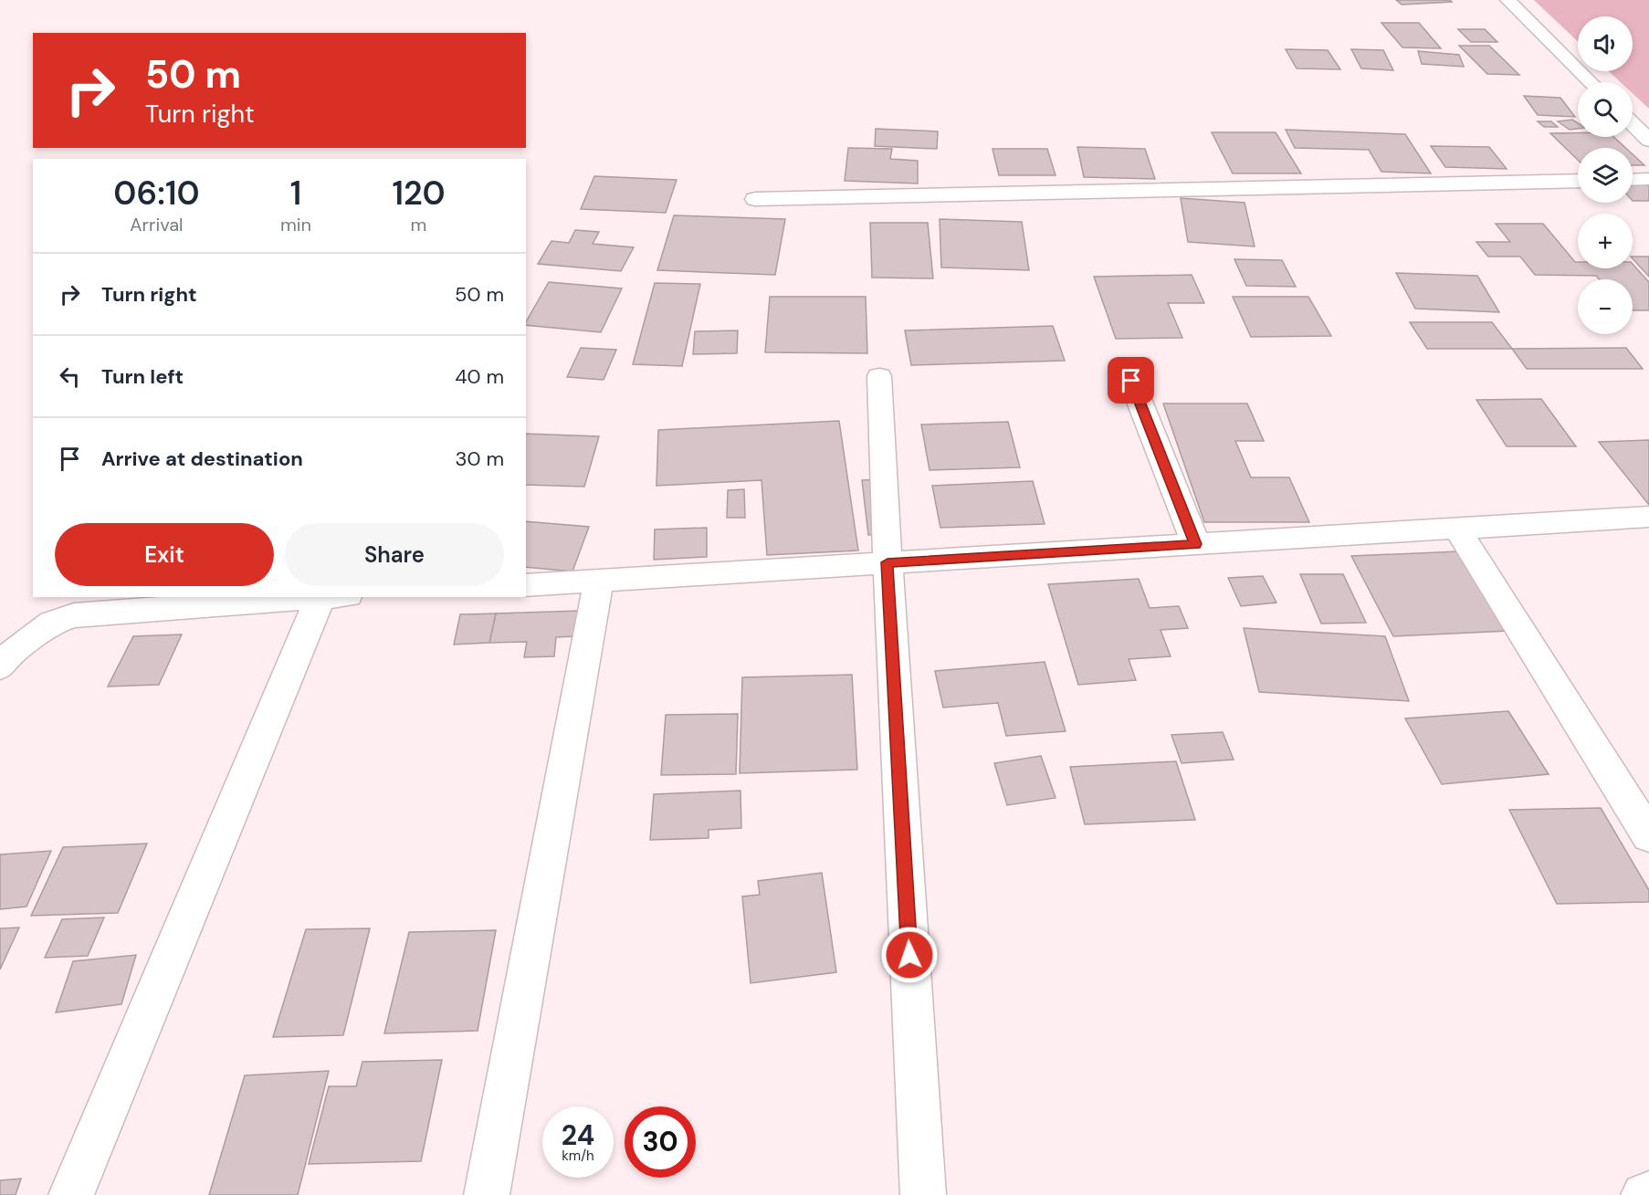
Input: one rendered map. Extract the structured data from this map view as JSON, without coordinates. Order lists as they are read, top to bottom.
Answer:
{
  "page": {
    "map_buttons": ["+", "−"],
    "turn": ["50 m", "Turn right"],
    "eta": [
      "06:10",
      "Arrival",
      "1",
      "min",
      "120",
      "m"
    ],
    "list": [
      {
        "name": "Turn right",
        "value": "50 m"
      },
      {
        "name": "Turn left",
        "value": "40 m"
      },
      {
        "name": "Arrive at destination",
        "value": "30 m"
      }
    ],
    "buttons": ["Exit", "Share"],
    "speed": "24 km/h",
    "limit": "30"
  }
}
